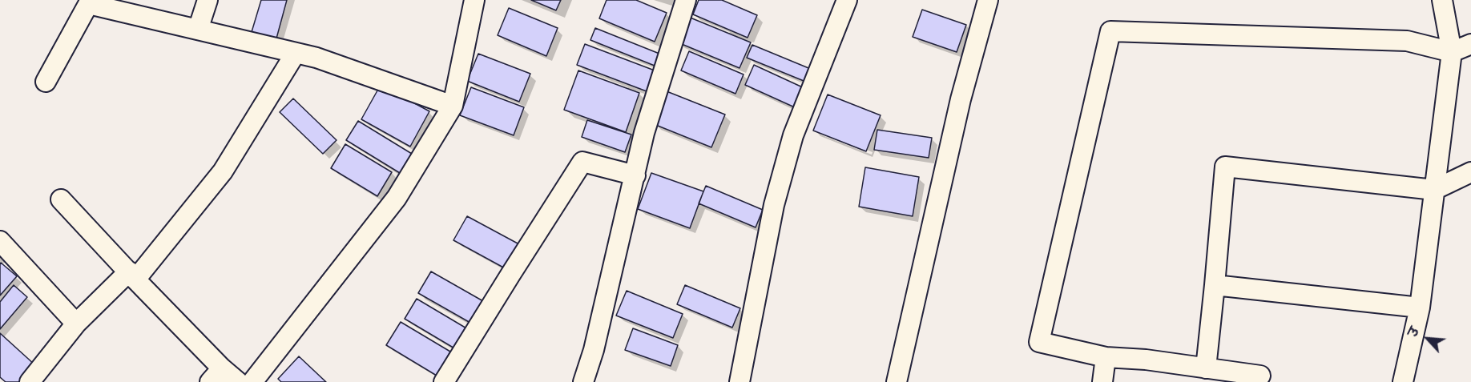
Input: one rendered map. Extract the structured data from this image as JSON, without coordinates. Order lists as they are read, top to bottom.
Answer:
{
  "north": "top left"
}
